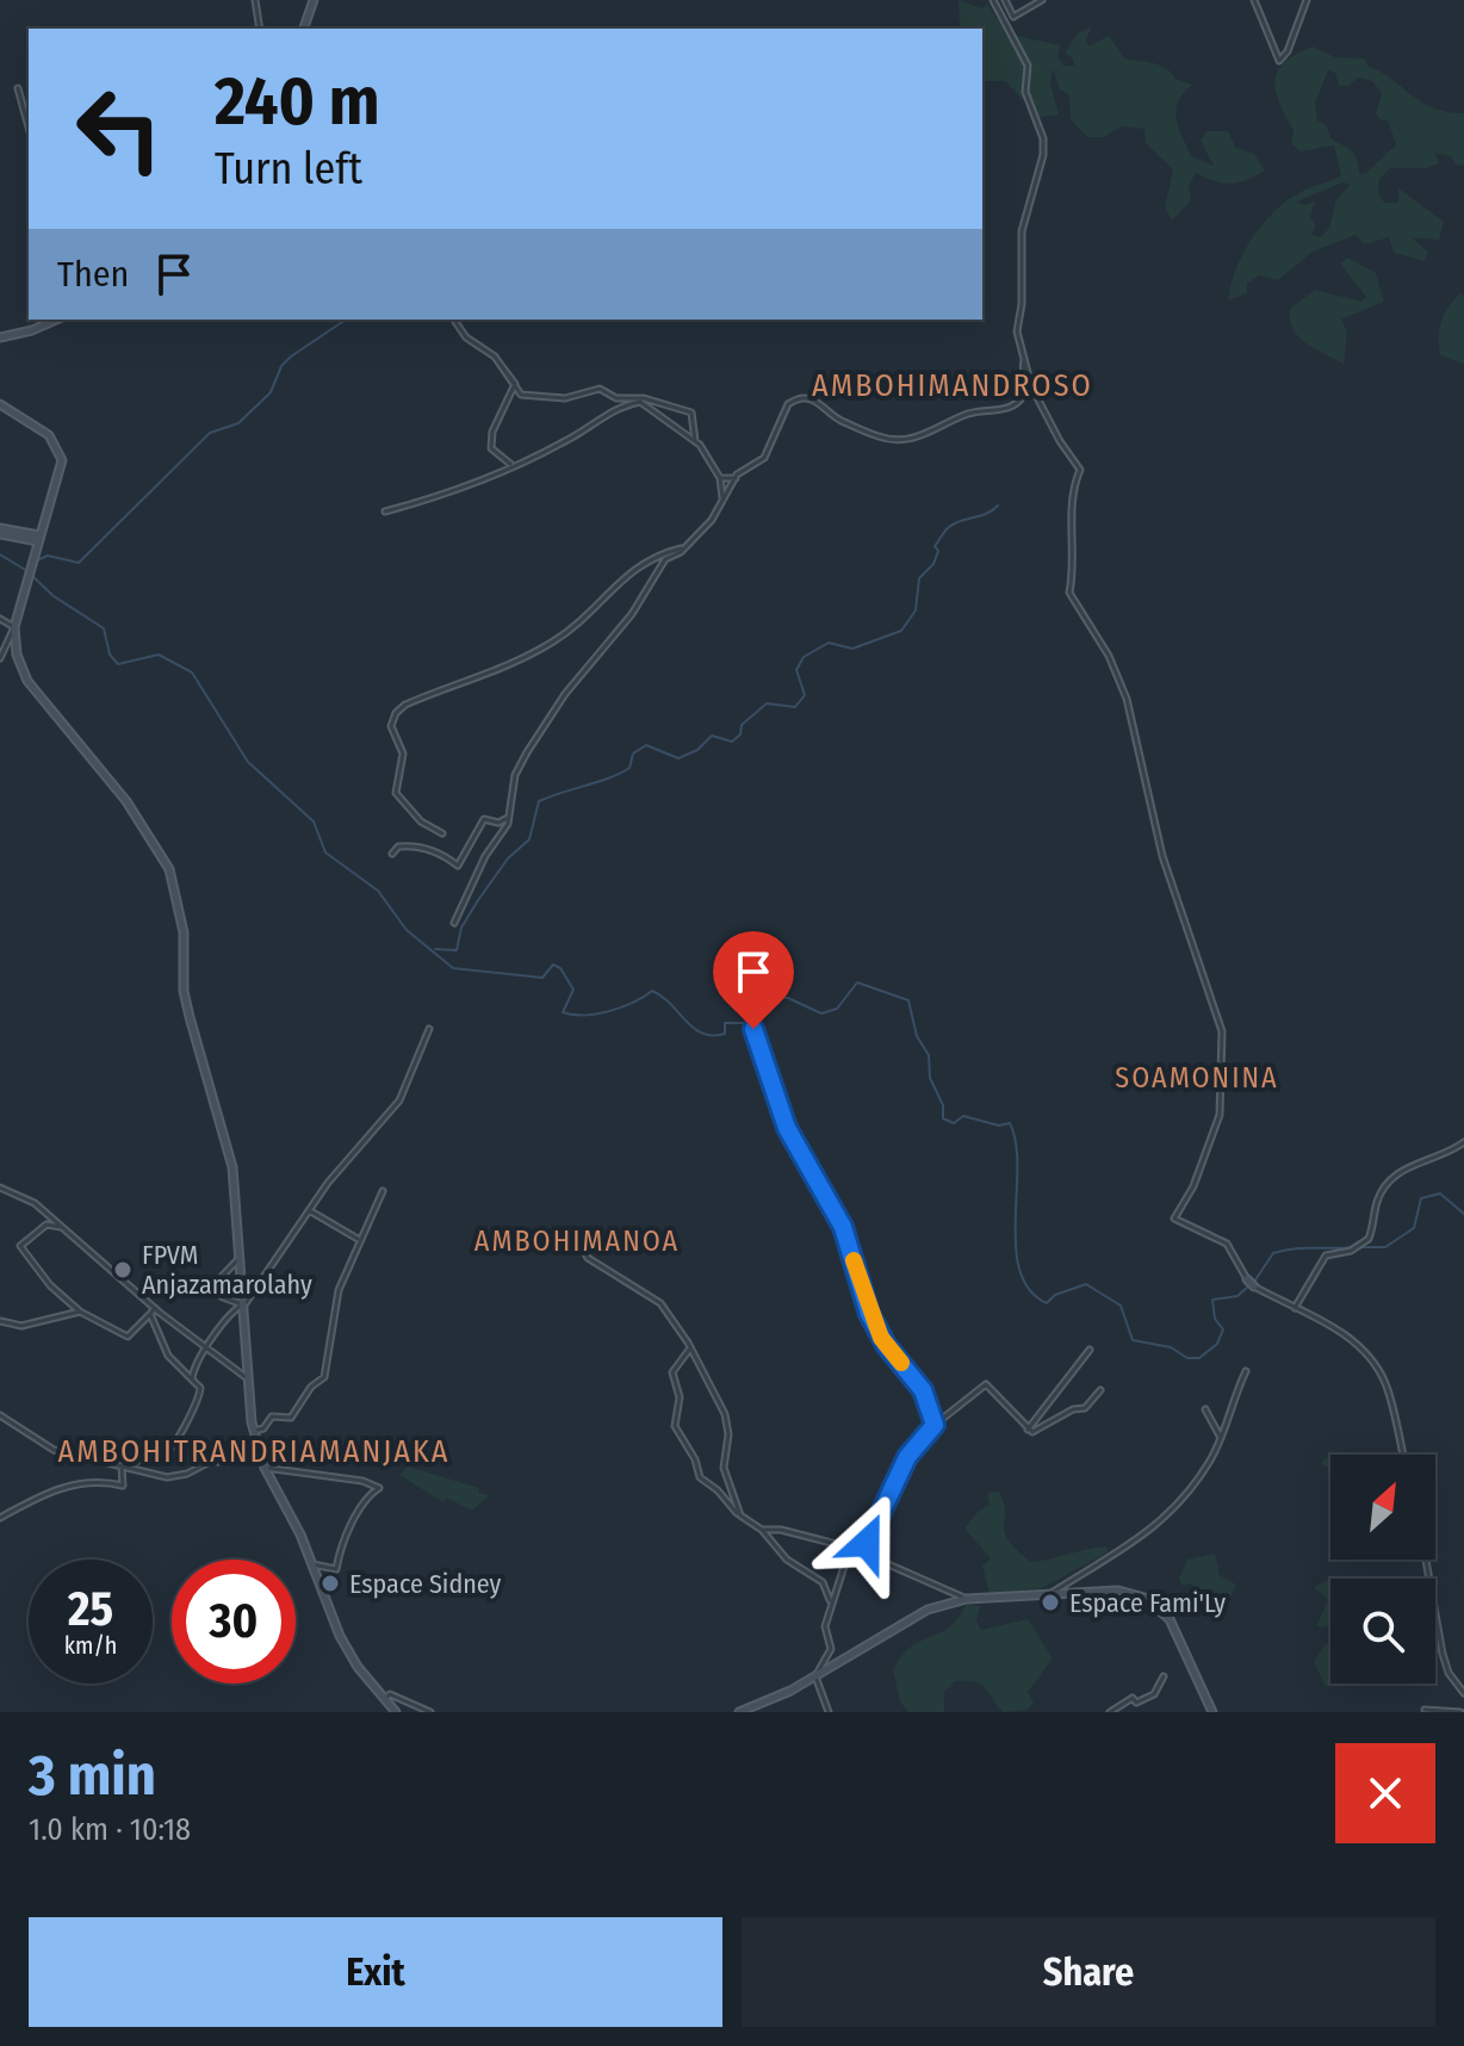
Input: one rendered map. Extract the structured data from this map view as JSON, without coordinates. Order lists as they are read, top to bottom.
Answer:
{
  "districts": [
    "AMBOHIMANDROSO",
    "SOAMONINA",
    "AMBOHIMANOA",
    "AMBOHITRANDRIAMANJAKA"
  ],
  "places": ["FPVM Anjazamarolahy", "Espace Sidney", "Espace Fami'Ly"],
  "north": "top right",
  "page": {
    "turn": ["240 m", "Turn left"],
    "then": "Then",
    "speed": "25 km/h",
    "limit": "30",
    "heading": ["3 min", "1.0 km · 10:18"],
    "buttons": ["Exit", "Share"]
  }
}
